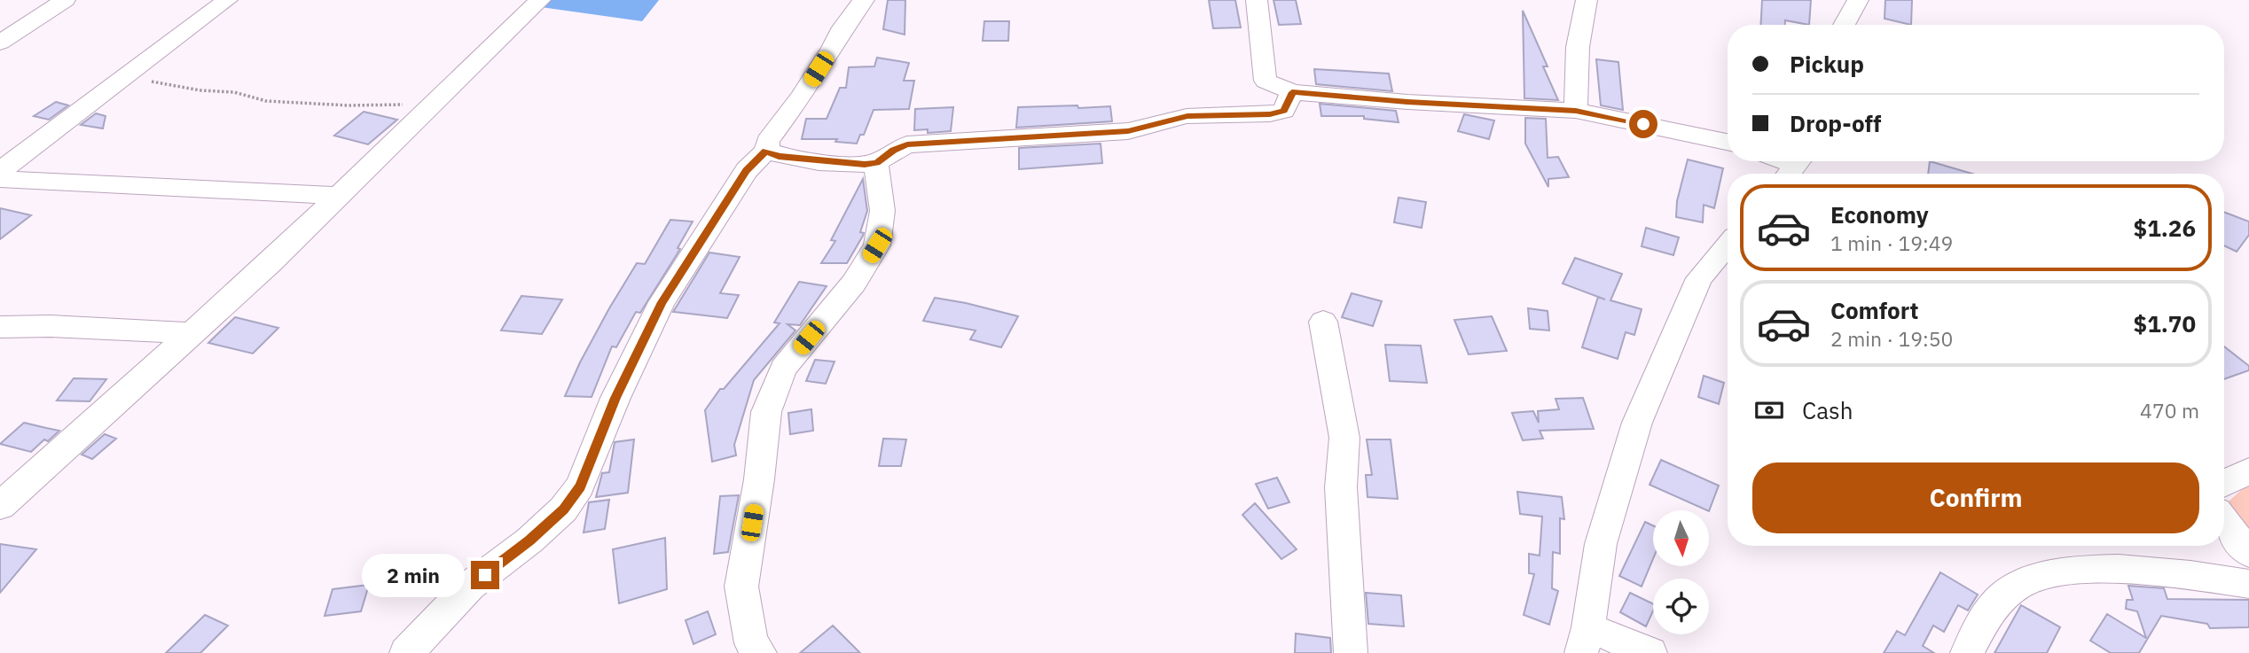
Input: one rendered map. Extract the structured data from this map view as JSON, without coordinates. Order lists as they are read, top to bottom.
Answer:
{
  "north": "bottom",
  "page": {
    "banner": ["Pickup", "Drop-off"],
    "list": [
      {
        "name": "Economy",
        "note": "1 min · 19:49",
        "value": "$1.26"
      },
      {
        "name": "Comfort",
        "note": "2 min · 19:50",
        "value": "$1.70"
      }
    ],
    "pay": ["Cash", "470 m"],
    "buttons": "Confirm",
    "bubble": "2 min"
  }
}
